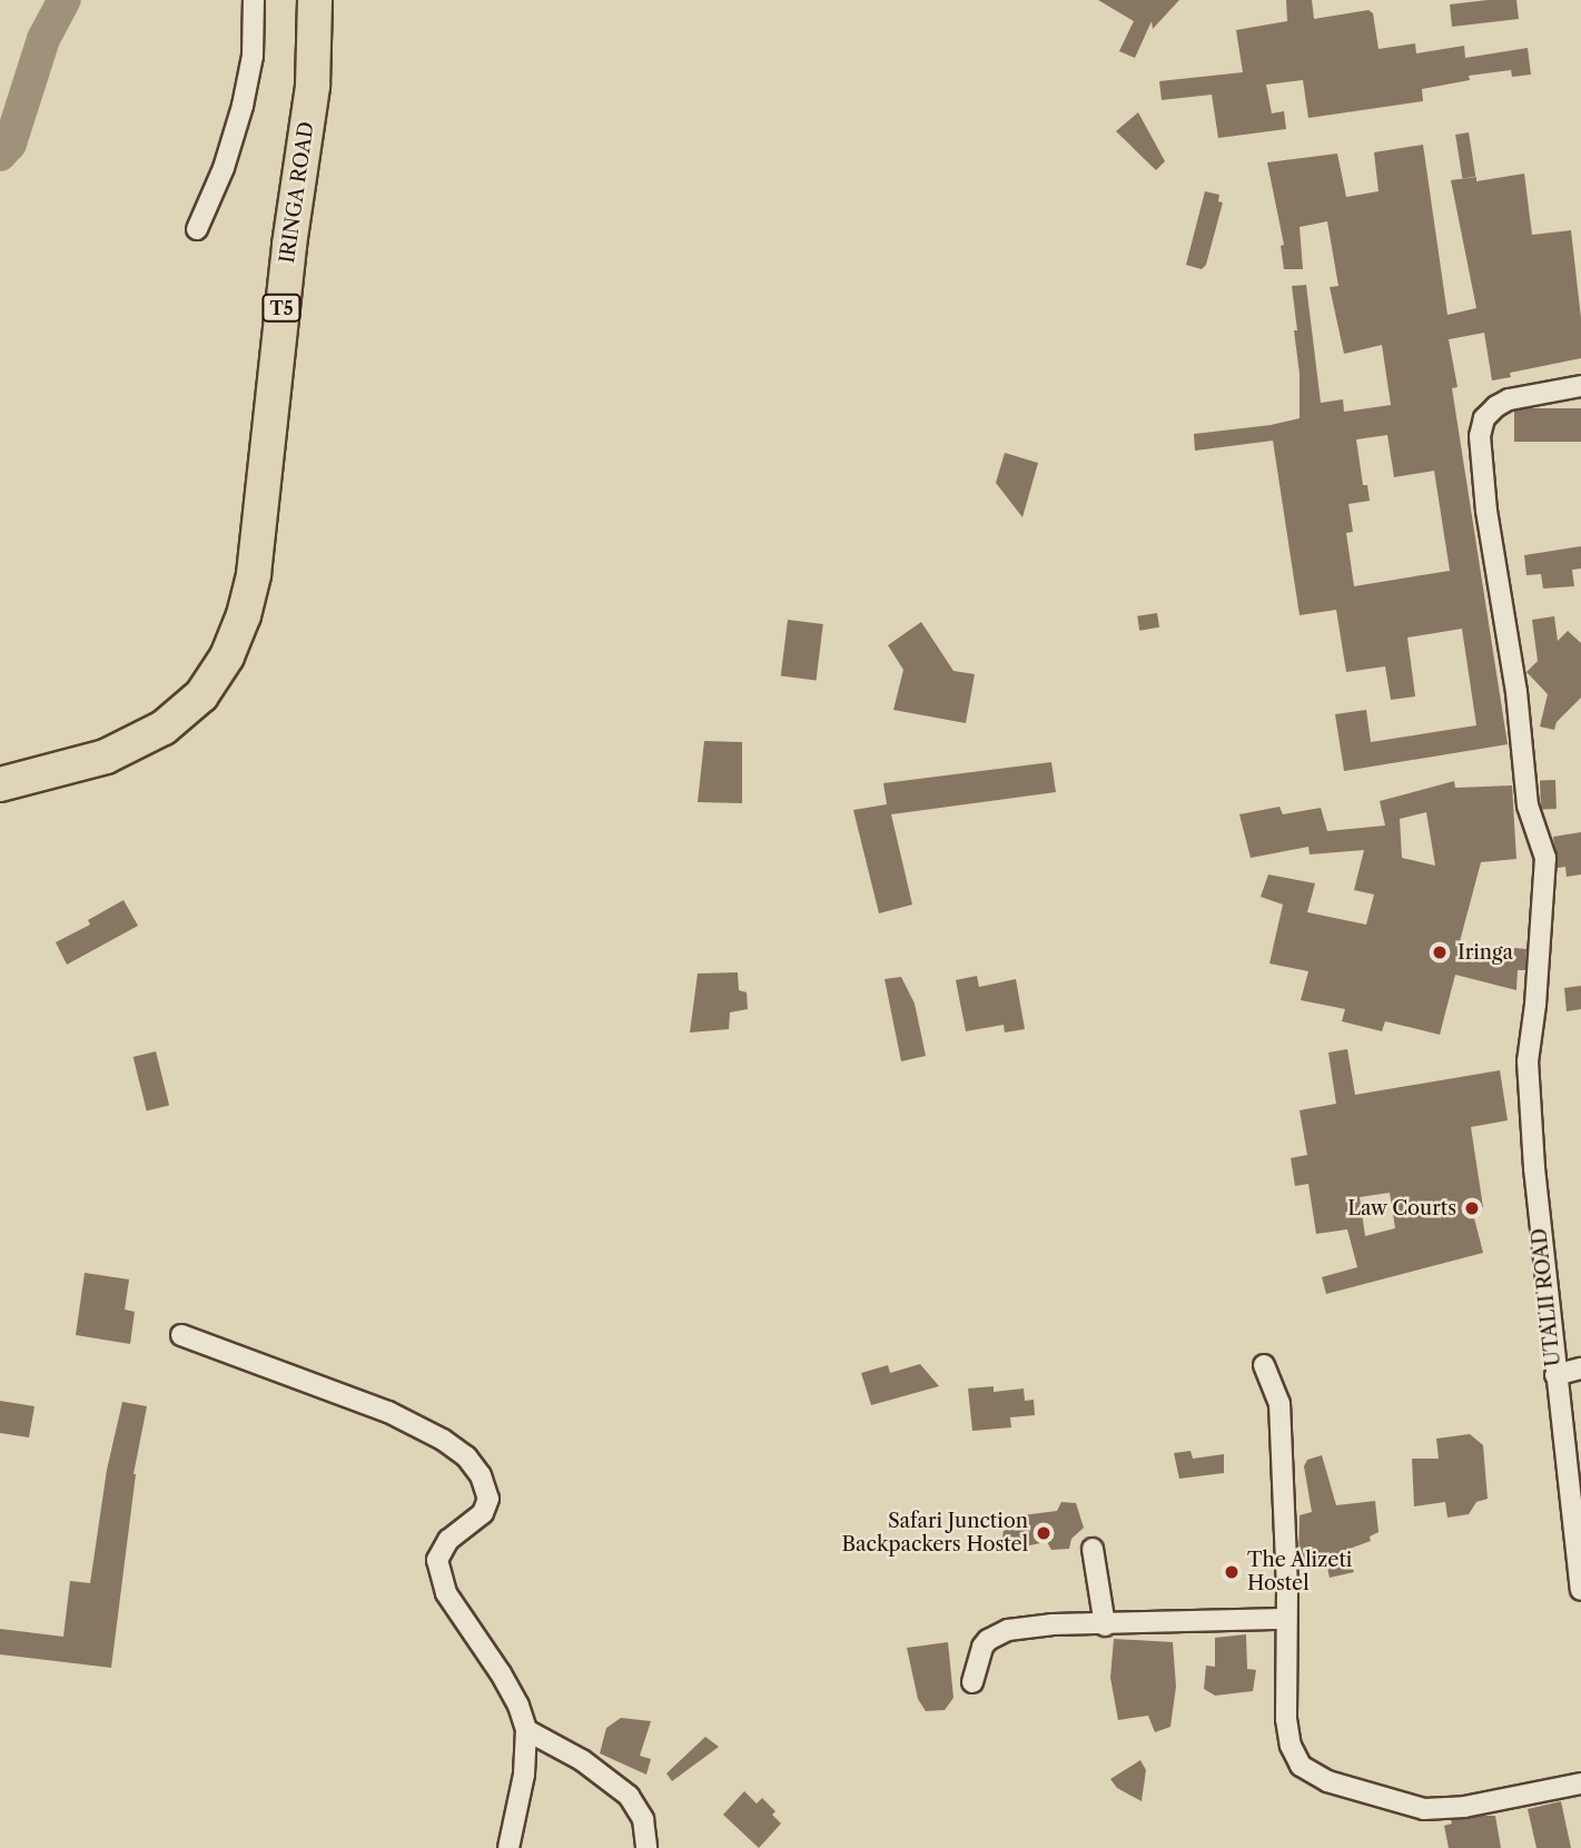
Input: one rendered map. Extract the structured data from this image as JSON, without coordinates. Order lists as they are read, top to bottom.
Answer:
{
  "streets": {
    "highway": ["IRINGA ROAD", "T5"],
    "street": ["UTALII ROAD"]
  },
  "places": [
    "Iringa",
    "Law Courts",
    "Safari Junction Backpackers Hostel",
    "The Alizeti Hostel"
  ]
}
